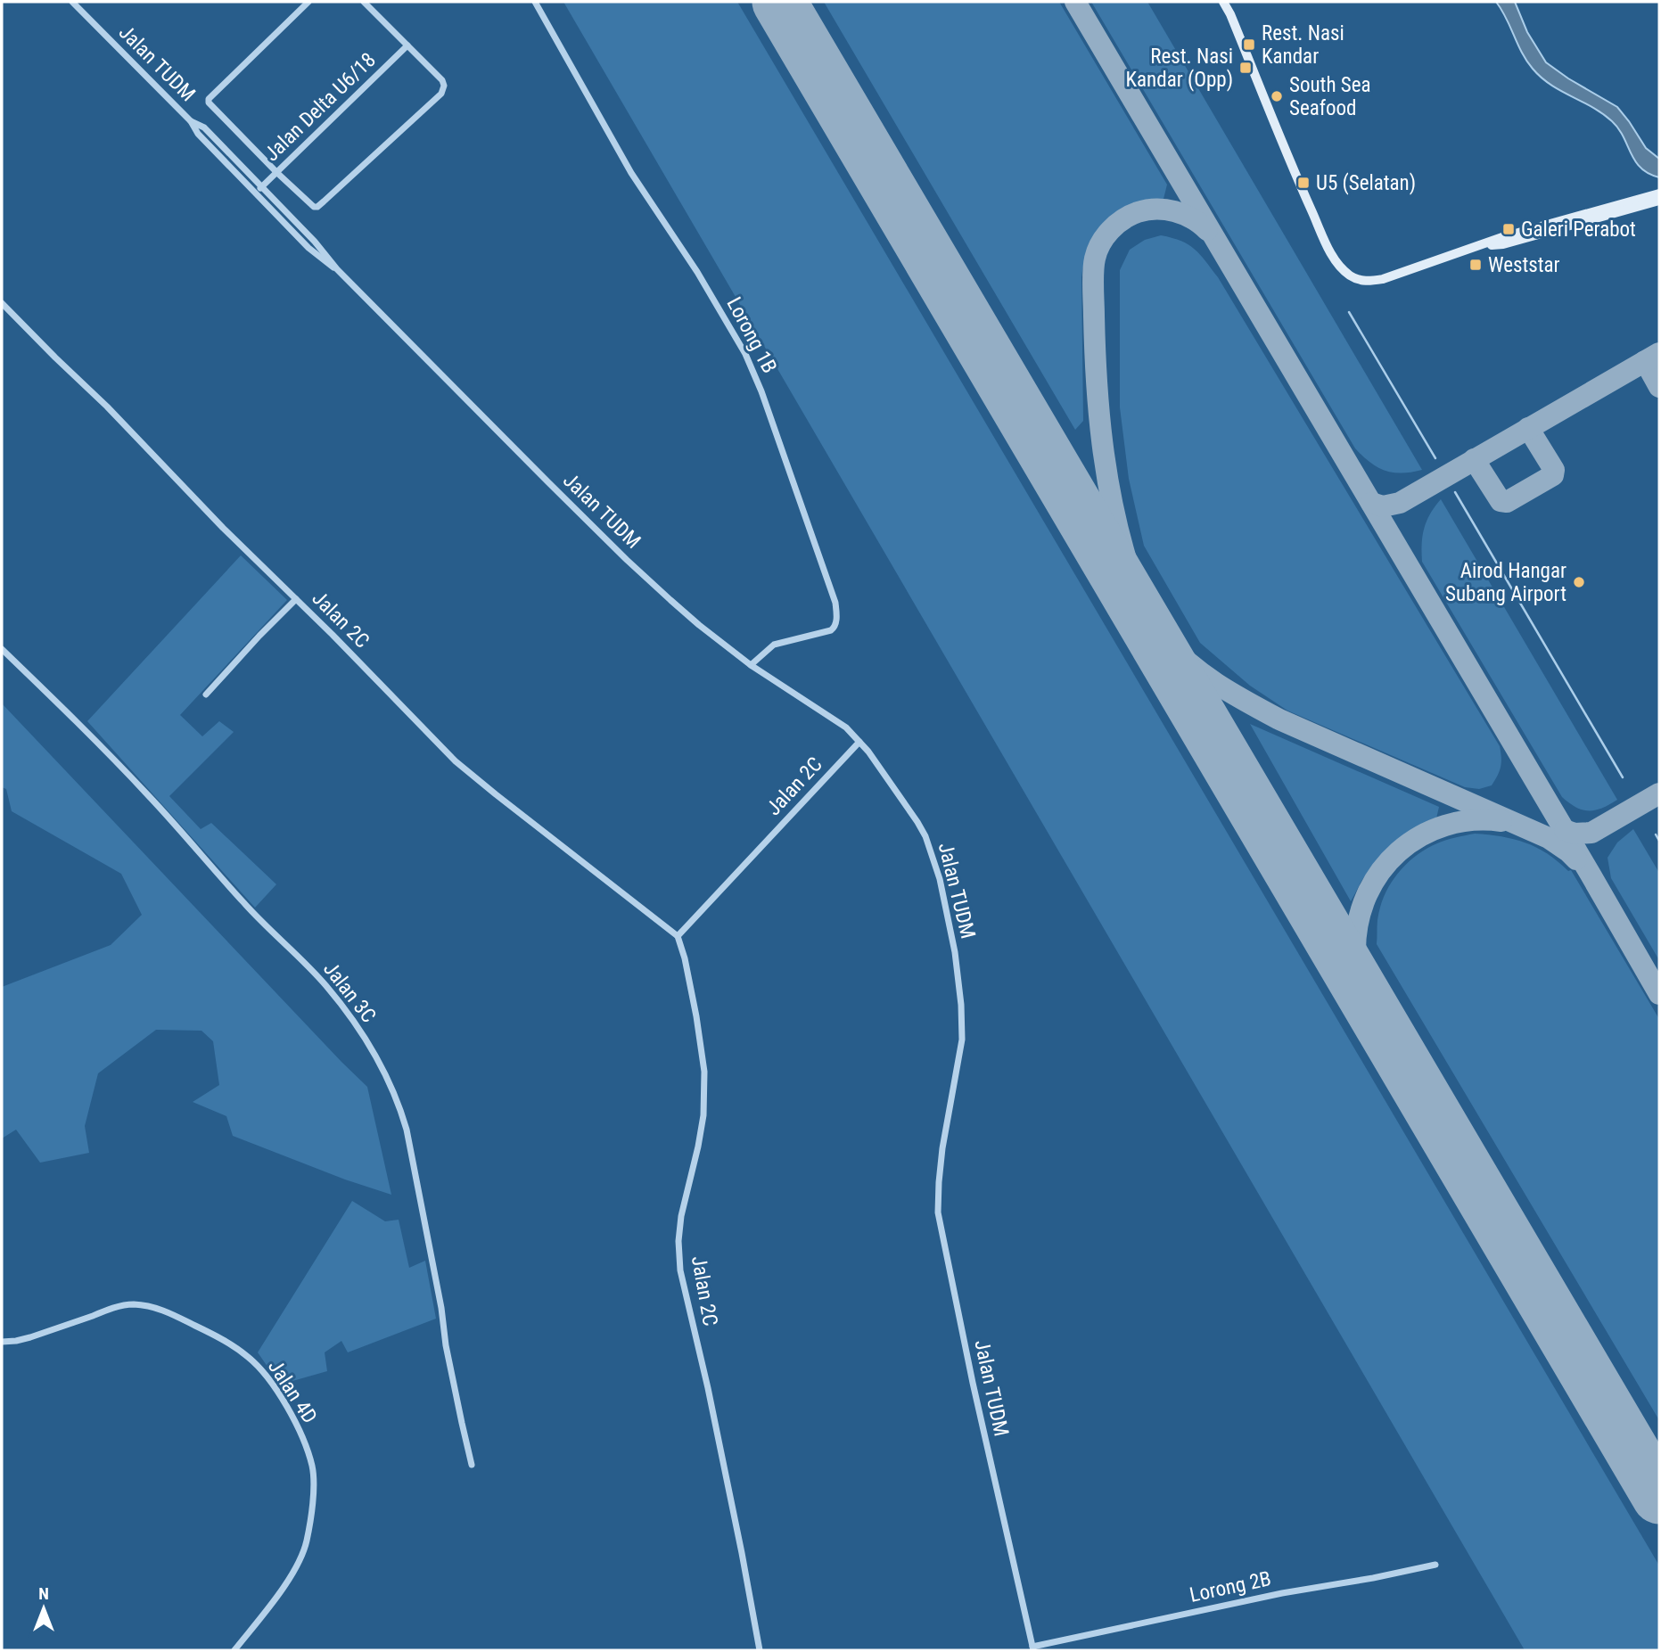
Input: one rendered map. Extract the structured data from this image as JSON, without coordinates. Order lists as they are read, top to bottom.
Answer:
{
  "streets": {
    "street": [
      "Jalan TUDM",
      "Jalan Delta U6/18",
      "Lorong 1B",
      "Jalan 2C",
      "Jalan 3C",
      "Jalan 4D",
      "Lorong 2B"
    ]
  },
  "crossings": [
    ["Jalan TUDM", "Jalan Delta U6/18"],
    ["Jalan TUDM", "Lorong 1B"],
    ["Jalan TUDM", "Jalan 2C"],
    ["Jalan TUDM", "Lorong 2B"]
  ],
  "places": {
    "transit": [
      "Rest. Nasi Kandar",
      "Rest. Nasi Kandar (Opp)",
      "U5 (Selatan)",
      "Galeri Perabot",
      "Weststar"
    ],
    "other": ["South Sea Seafood", "Airod Hangar Subang Airport"]
  },
  "north": "top"
}
